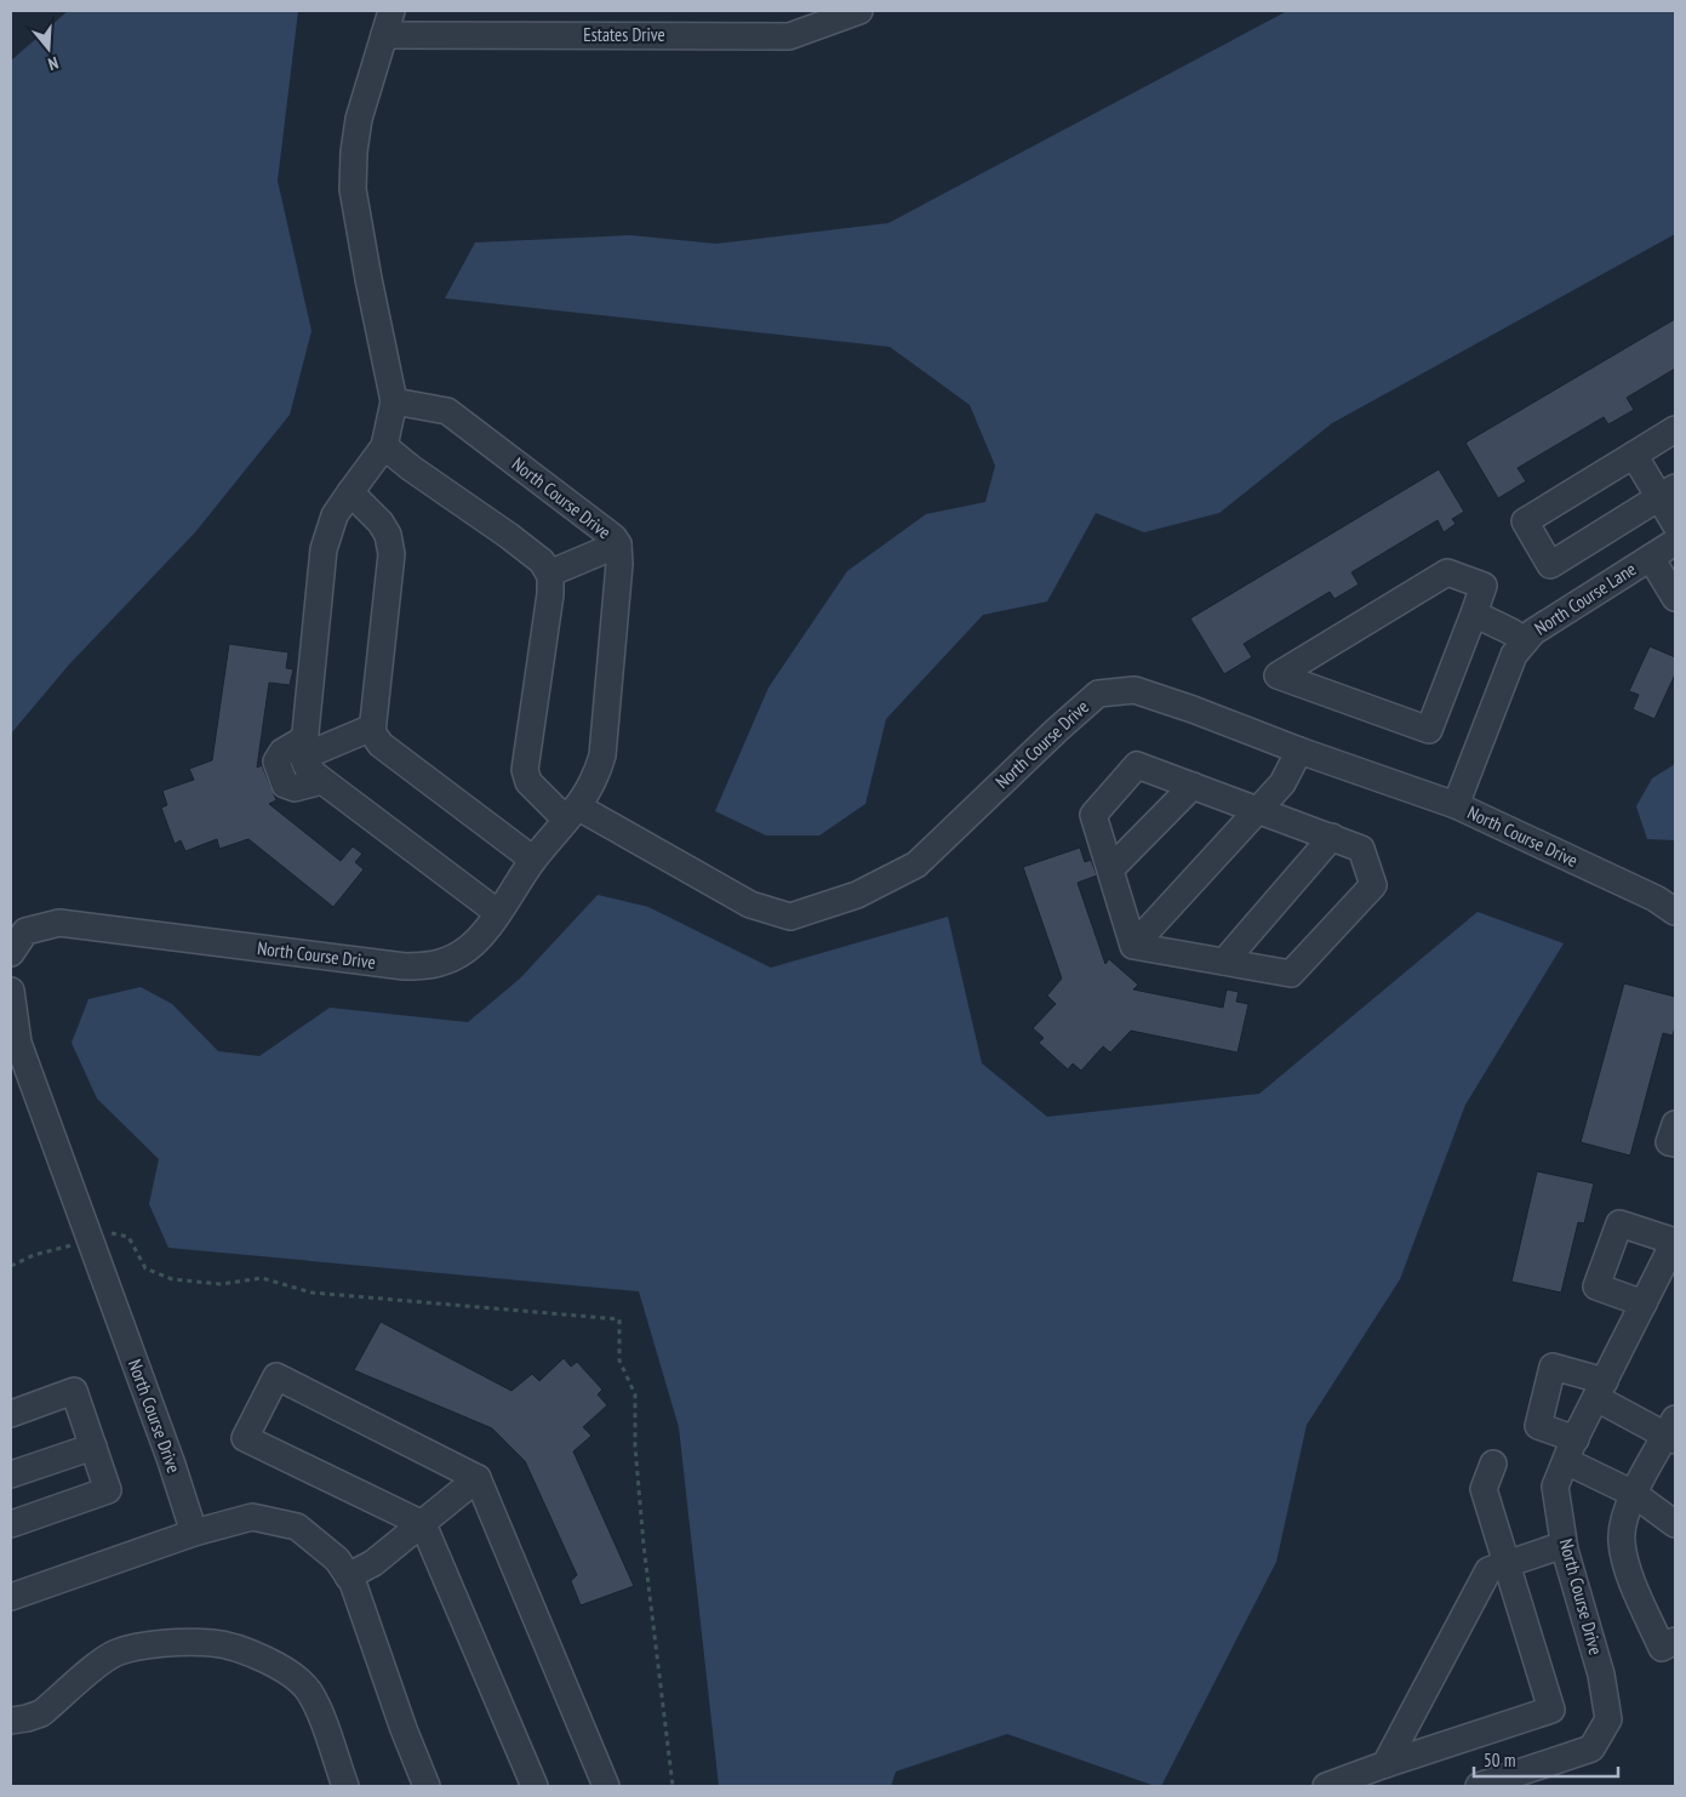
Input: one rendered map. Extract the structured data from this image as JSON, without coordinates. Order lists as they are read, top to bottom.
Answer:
{
  "streets": {
    "street": ["Estates Drive", "North Course Drive", "North Course Lane"]
  },
  "crossings": [
    ["North Course Drive", "North Course Lane"]
  ],
  "scale_bar": "50 m",
  "north": "bottom"
}
